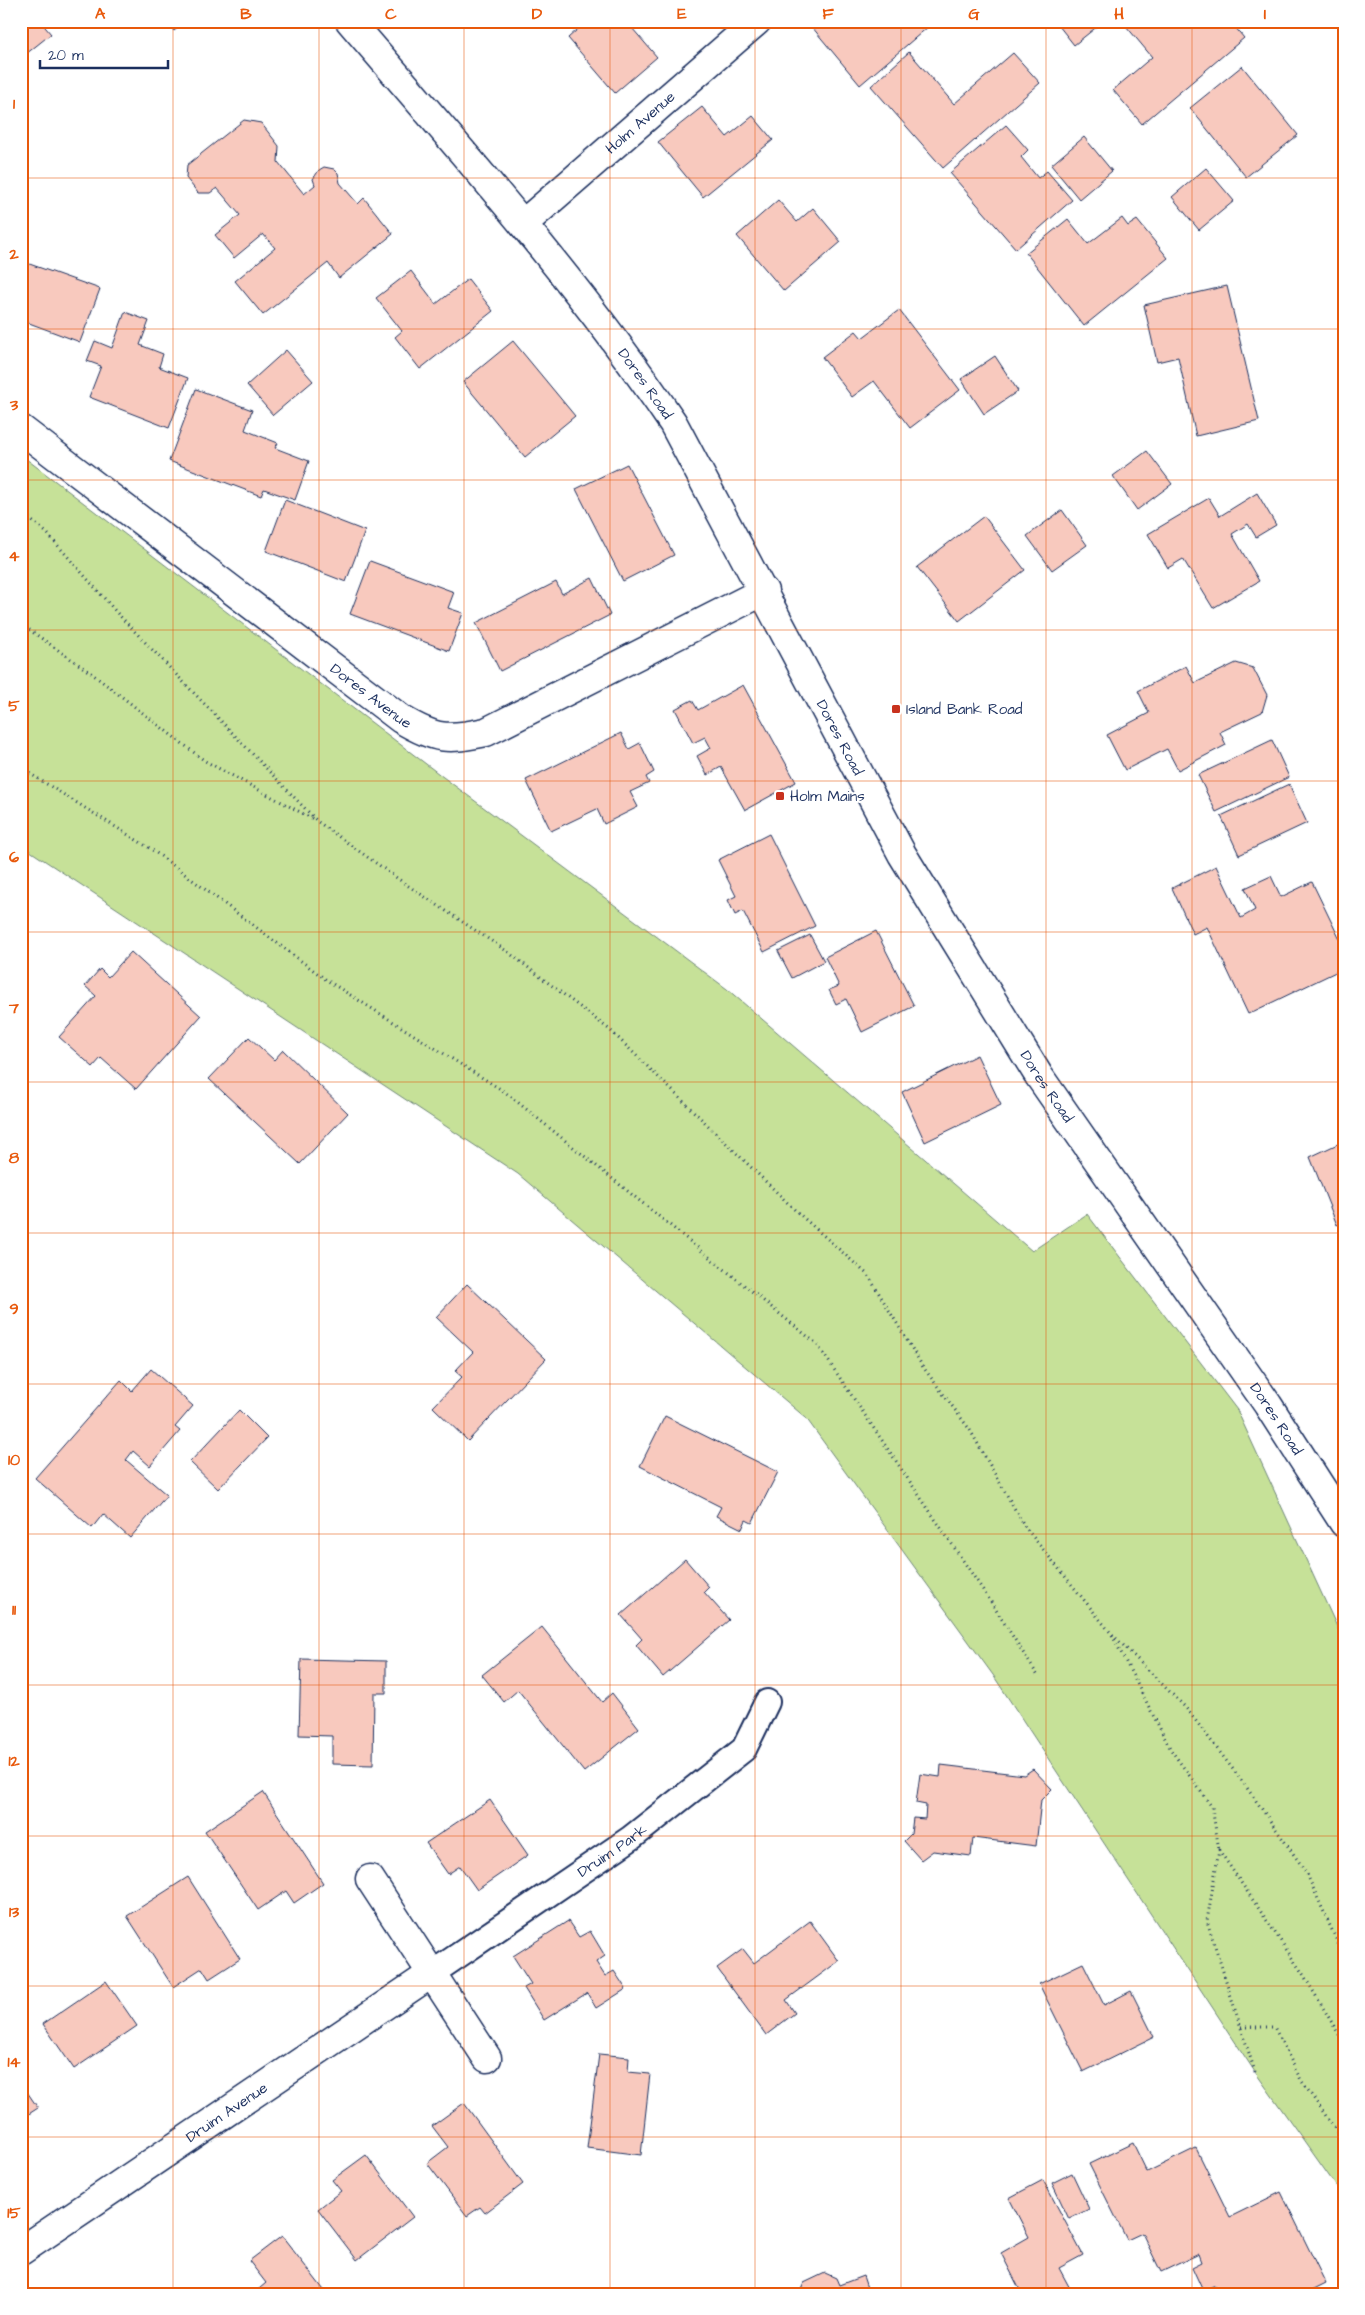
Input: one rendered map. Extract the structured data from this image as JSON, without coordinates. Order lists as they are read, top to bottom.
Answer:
{
  "streets": {
    "street": [
      "Holm Avenue",
      "Dores Road",
      "Dores Avenue",
      "Druim Avenue"
    ],
    "lane": ["Druim Park"]
  },
  "crossings": [
    ["Holm Avenue", "Dores Road"],
    ["Dores Road", "Dores Avenue"],
    ["Druim Park", "Druim Avenue"]
  ],
  "places": {
    "transit": ["Island Bank Road", "Holm Mains"]
  },
  "scale_bar": "20 m",
  "grid": {
    "columns": [
      "A",
      "B",
      "C",
      "D",
      "E",
      "F",
      "G",
      "H",
      "I"
    ],
    "rows": [
      "1",
      "2",
      "3",
      "4",
      "5",
      "6",
      "7",
      "8",
      "9",
      "10",
      "11",
      "12",
      "13",
      "14",
      "15"
    ]
  }
}
